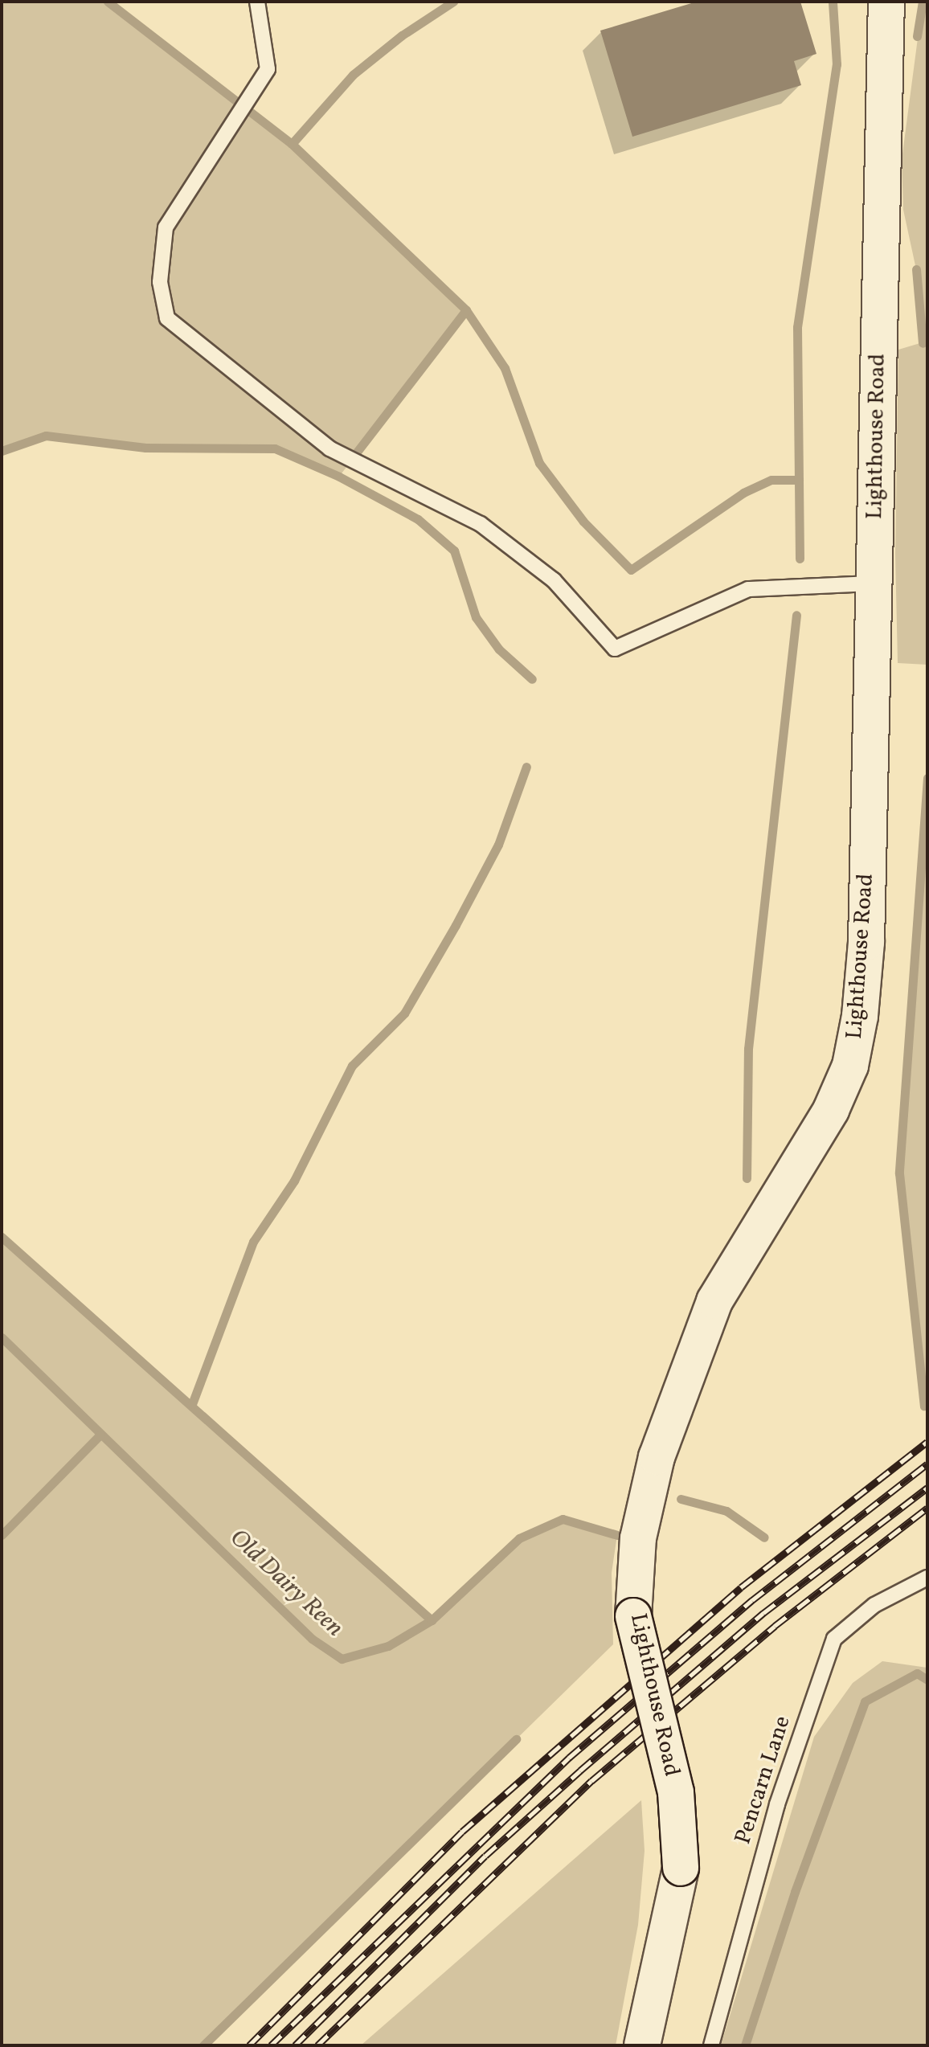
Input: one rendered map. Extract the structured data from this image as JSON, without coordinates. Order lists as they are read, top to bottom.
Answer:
{
  "streets": {
    "main road": ["Lighthouse Road"],
    "lane": ["Pencarn Lane"]
  },
  "water": ["Old Dairy Reen"]
}
